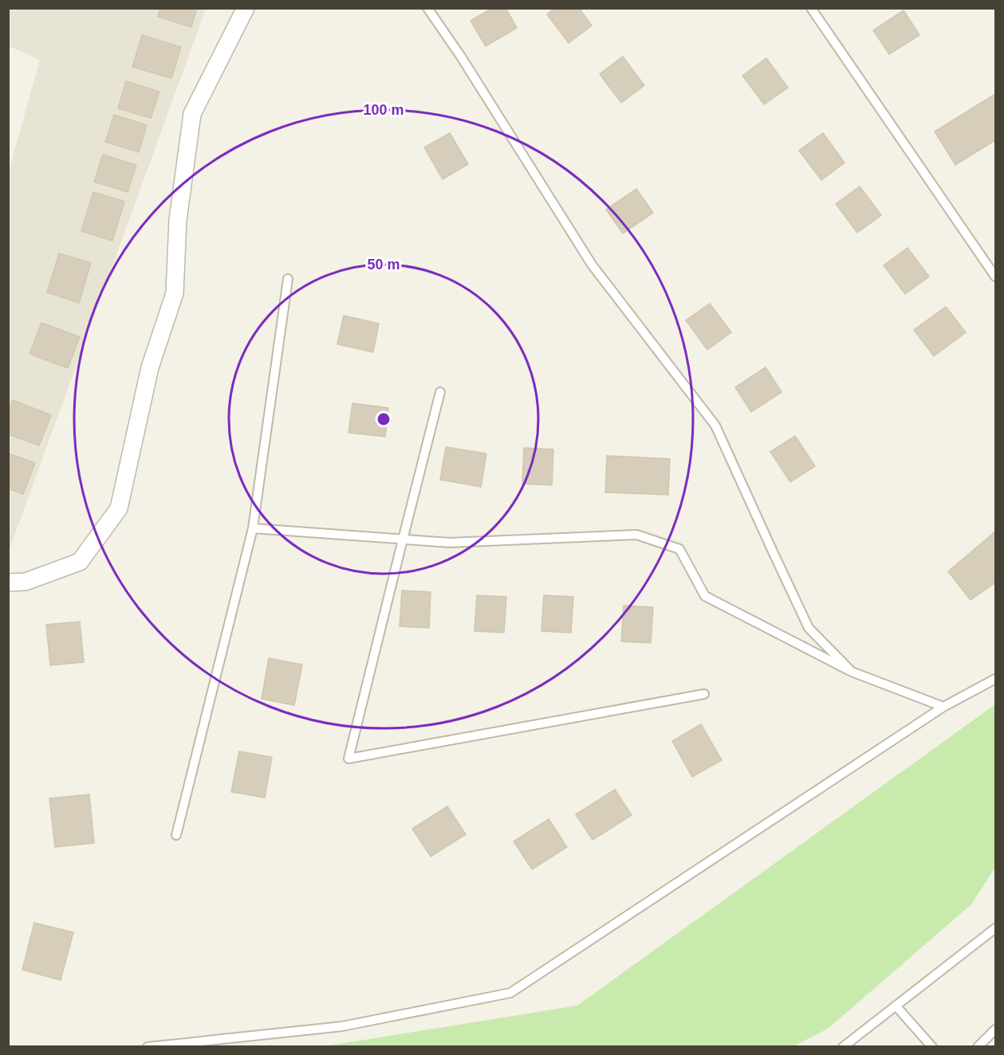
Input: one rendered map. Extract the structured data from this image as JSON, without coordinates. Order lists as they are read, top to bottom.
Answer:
{
  "rings": ["100 m", "50 m"]
}
